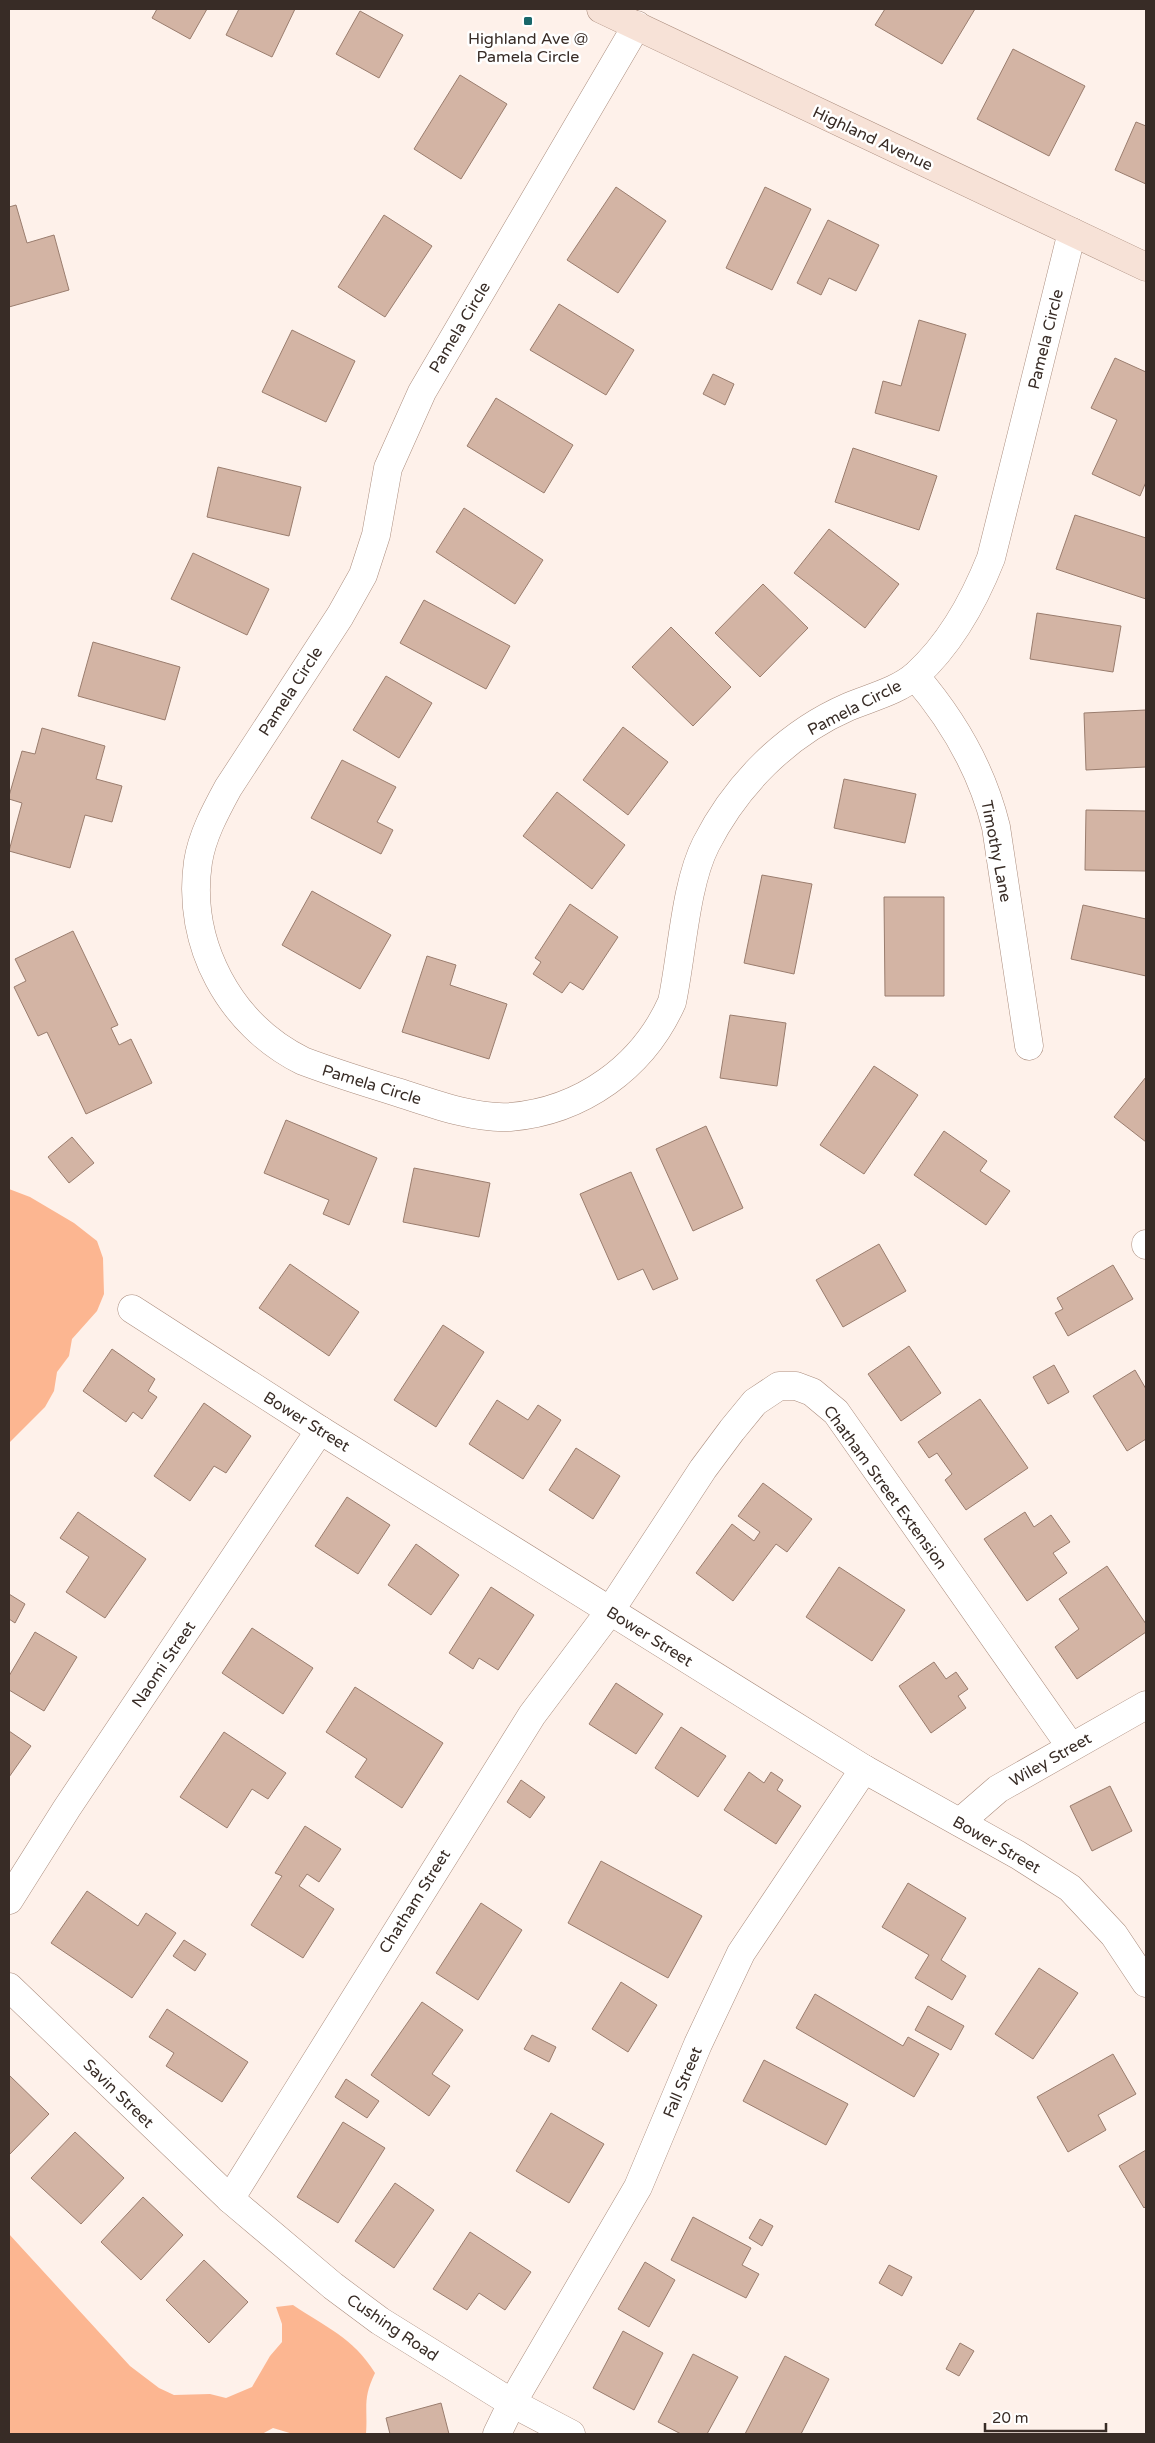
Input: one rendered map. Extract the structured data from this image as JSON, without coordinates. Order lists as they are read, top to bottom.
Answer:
{
  "streets": {
    "main road": ["Highland Avenue"],
    "street": [
      "Pamela Circle",
      "Timothy Lane",
      "Bower Street",
      "Chatham Street Extension",
      "Naomi Street",
      "Wiley Street",
      "Chatham Street",
      "Fall Street",
      "Savin Street",
      "Cushing Road"
    ]
  },
  "crossings": [
    ["Highland Avenue", "Pamela Circle"],
    ["Pamela Circle", "Timothy Lane"],
    ["Bower Street", "Chatham Street Extension"],
    ["Bower Street", "Naomi Street"],
    ["Bower Street", "Wiley Street"],
    ["Bower Street", "Chatham Street"],
    ["Bower Street", "Fall Street"],
    ["Chatham Street Extension", "Wiley Street"],
    ["Chatham Street Extension", "Chatham Street"],
    ["Chatham Street", "Savin Street"],
    ["Chatham Street", "Cushing Road"],
    ["Fall Street", "Cushing Road"],
    ["Savin Street", "Cushing Road"]
  ],
  "places": {
    "transit": ["Highland Ave @ Pamela Circle"]
  },
  "scale_bar": "20 m"
}
